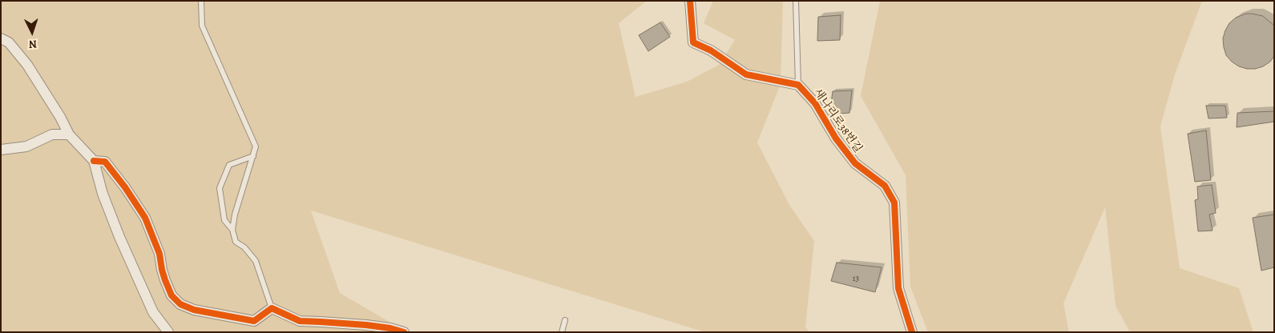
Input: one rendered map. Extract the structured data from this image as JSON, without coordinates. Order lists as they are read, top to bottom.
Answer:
{
  "streets": {
    "street": ["새나리로38번길"]
  },
  "house_numbers": ["13"],
  "north": "bottom"
}
